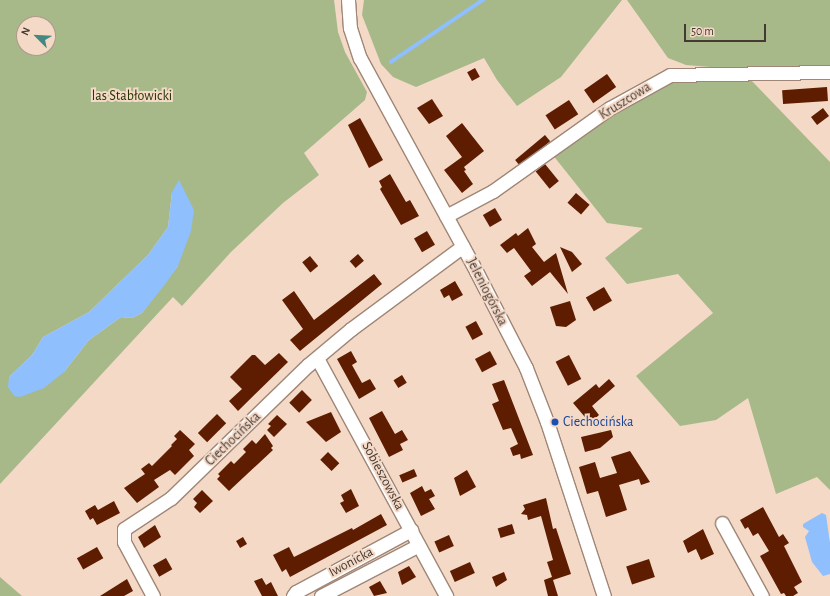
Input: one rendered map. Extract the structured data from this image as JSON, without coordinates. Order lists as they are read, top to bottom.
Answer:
{
  "streets": {
    "street": [
      "Kruszcowa",
      "Jeleniogórska",
      "Ciechocińska",
      "Sobieszowska",
      "Iwonicka"
    ]
  },
  "crossings": [
    ["Kruszcowa", "Jeleniogórska"],
    ["Jeleniogórska", "Ciechocińska"],
    ["Ciechocińska", "Sobieszowska"],
    ["Sobieszowska", "Iwonicka"]
  ],
  "parks": ["las Stabłowicki"],
  "places": ["Ciechocińska"],
  "scale_bar": "50 m",
  "north": "top left"
}
